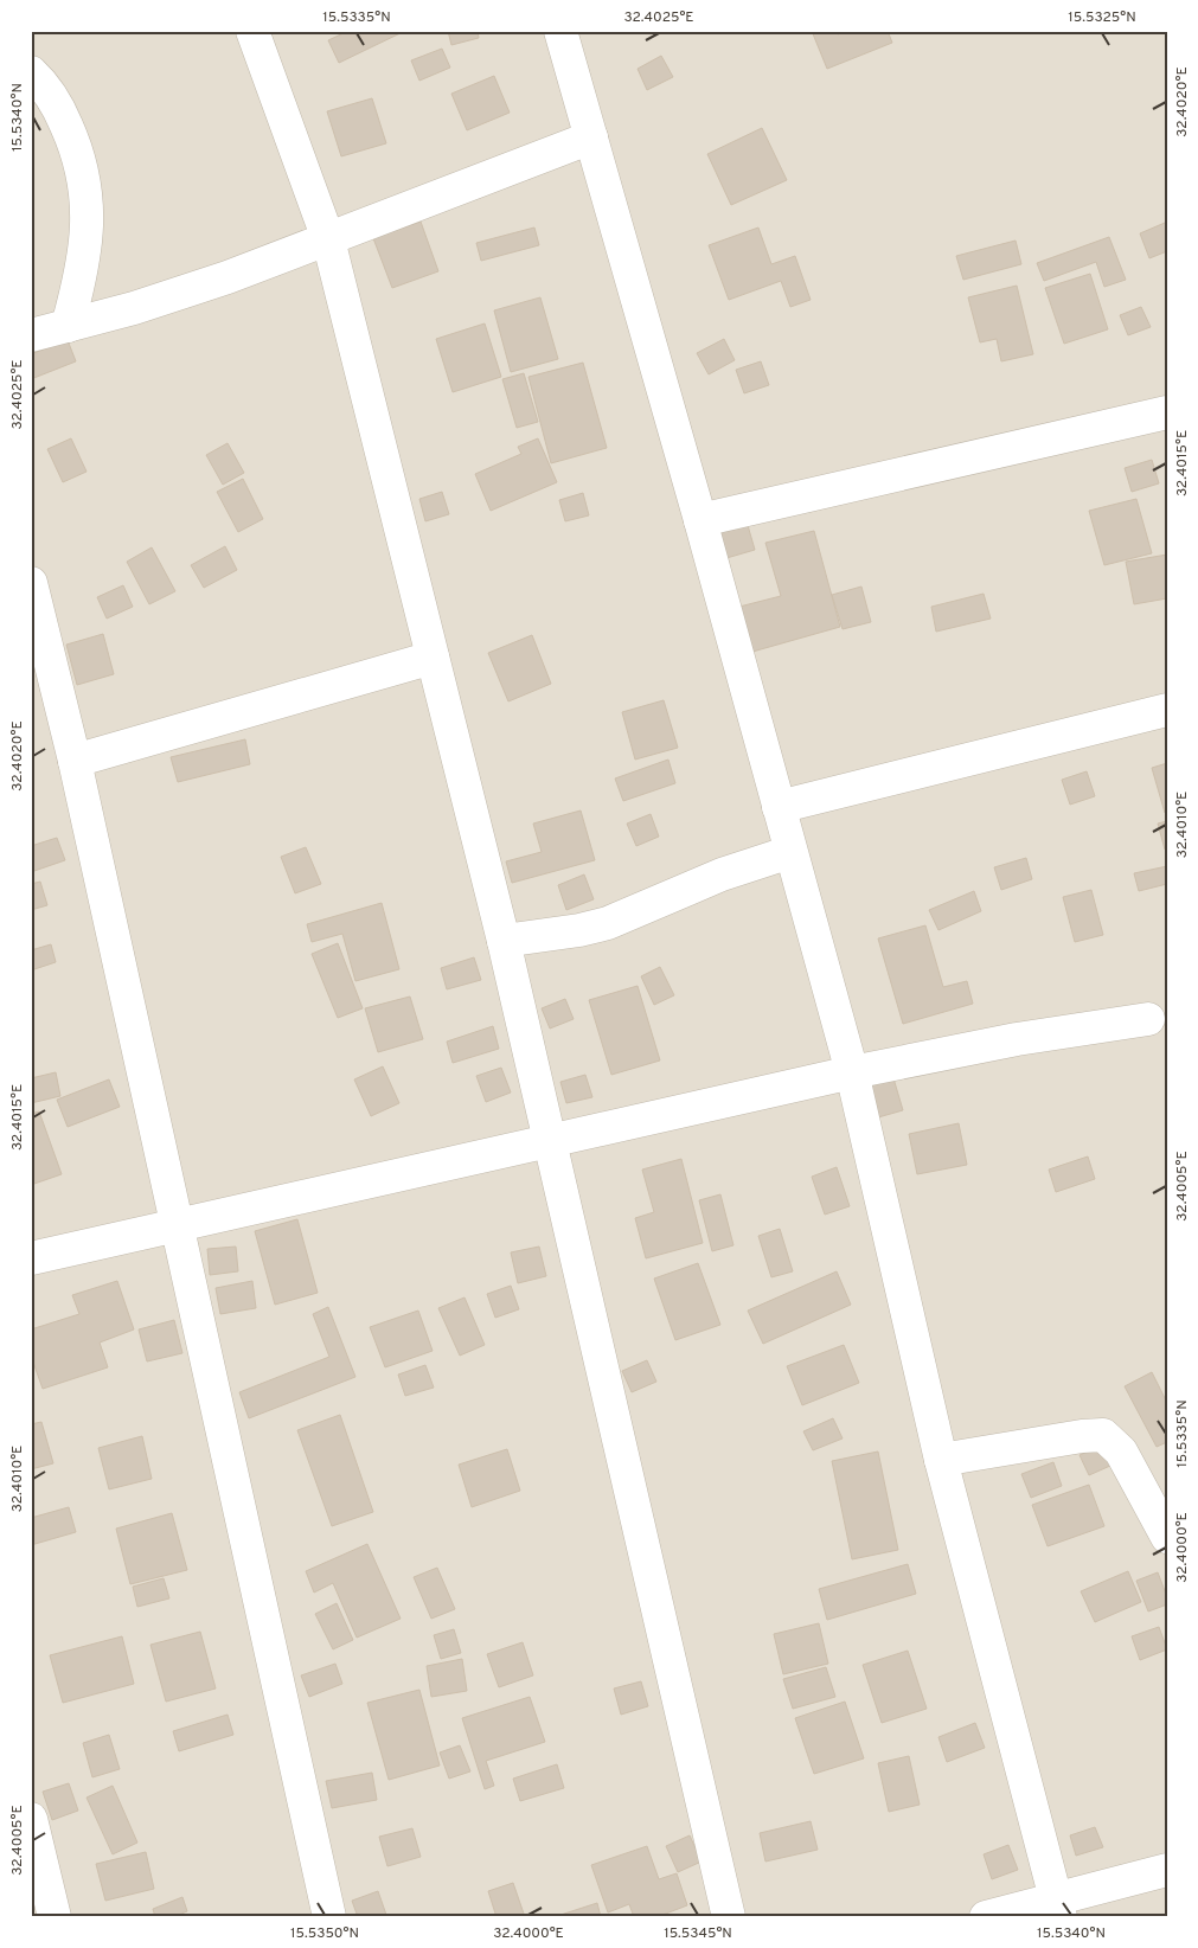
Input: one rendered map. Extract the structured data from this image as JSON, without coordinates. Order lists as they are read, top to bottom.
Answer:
{
  "coordinates": [
    "15.5335°N",
    "32.4025°E",
    "15.5325°N",
    "32.4020°E",
    "15.5340°N",
    "32.4015°E",
    "32.4010°E",
    "32.4005°E",
    "32.4000°E",
    "15.5350°N",
    "15.5345°N"
  ]
}
